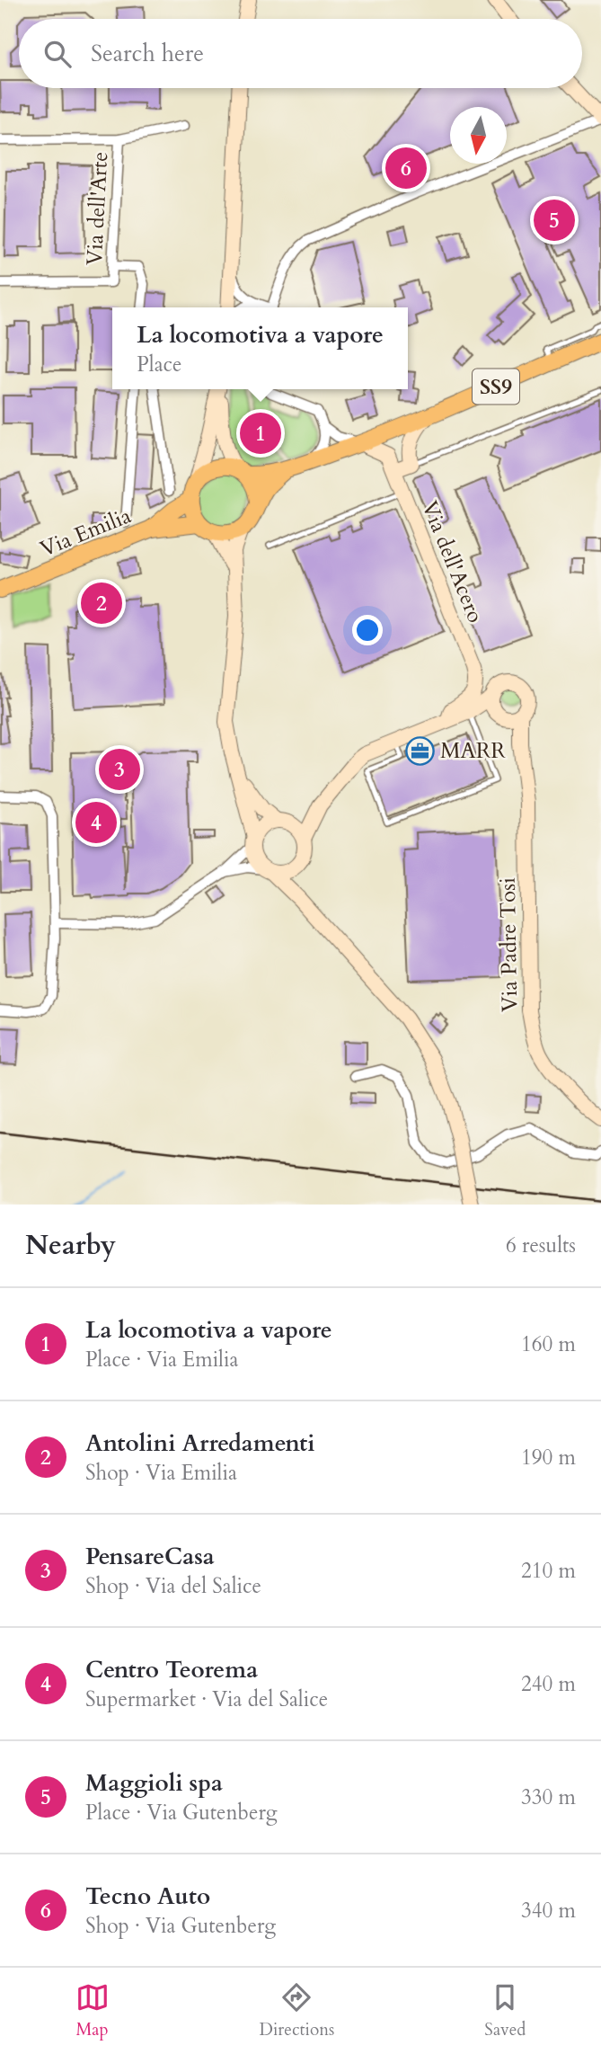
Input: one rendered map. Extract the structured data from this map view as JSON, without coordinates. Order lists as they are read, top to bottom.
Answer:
{
  "streets": {
    "main road": [
      "SS9",
      "Via Emilia",
      "Via dell'Acero",
      "Via Padre Tosi"
    ],
    "street": ["Via dell'Arte"]
  },
  "crossings": [
    ["SS9", "Via Emilia"],
    ["SS9", "Via dell'Acero"],
    ["Via dell'Acero", "Via Padre Tosi"]
  ],
  "places": {
    "office": ["MARR"]
  },
  "north": "bottom",
  "page": {
    "search": "Search here",
    "pins": [
      "6",
      "5",
      "1",
      "2",
      "3",
      "4"
    ],
    "popup": ["La locomotiva a vapore", "Place"],
    "heading": ["Nearby", "6 results"],
    "list": [
      {
        "mark": "1",
        "name": "La locomotiva a vapore",
        "note": "Place · Via Emilia",
        "value": "160 m"
      },
      {
        "mark": "2",
        "name": "Antolini Arredamenti",
        "note": "Shop · Via Emilia",
        "value": "190 m"
      },
      {
        "mark": "3",
        "name": "PensareCasa",
        "note": "Shop · Via del Salice",
        "value": "210 m"
      },
      {
        "mark": "4",
        "name": "Centro Teorema",
        "note": "Supermarket · Via del Salice",
        "value": "240 m"
      },
      {
        "mark": "5",
        "name": "Maggioli spa",
        "note": "Place · Via Gutenberg",
        "value": "330 m"
      },
      {
        "mark": "6",
        "name": "Tecno Auto",
        "note": "Shop · Via Gutenberg",
        "value": "340 m"
      }
    ],
    "nav": ["Map", "Directions", "Saved"]
  }
}
